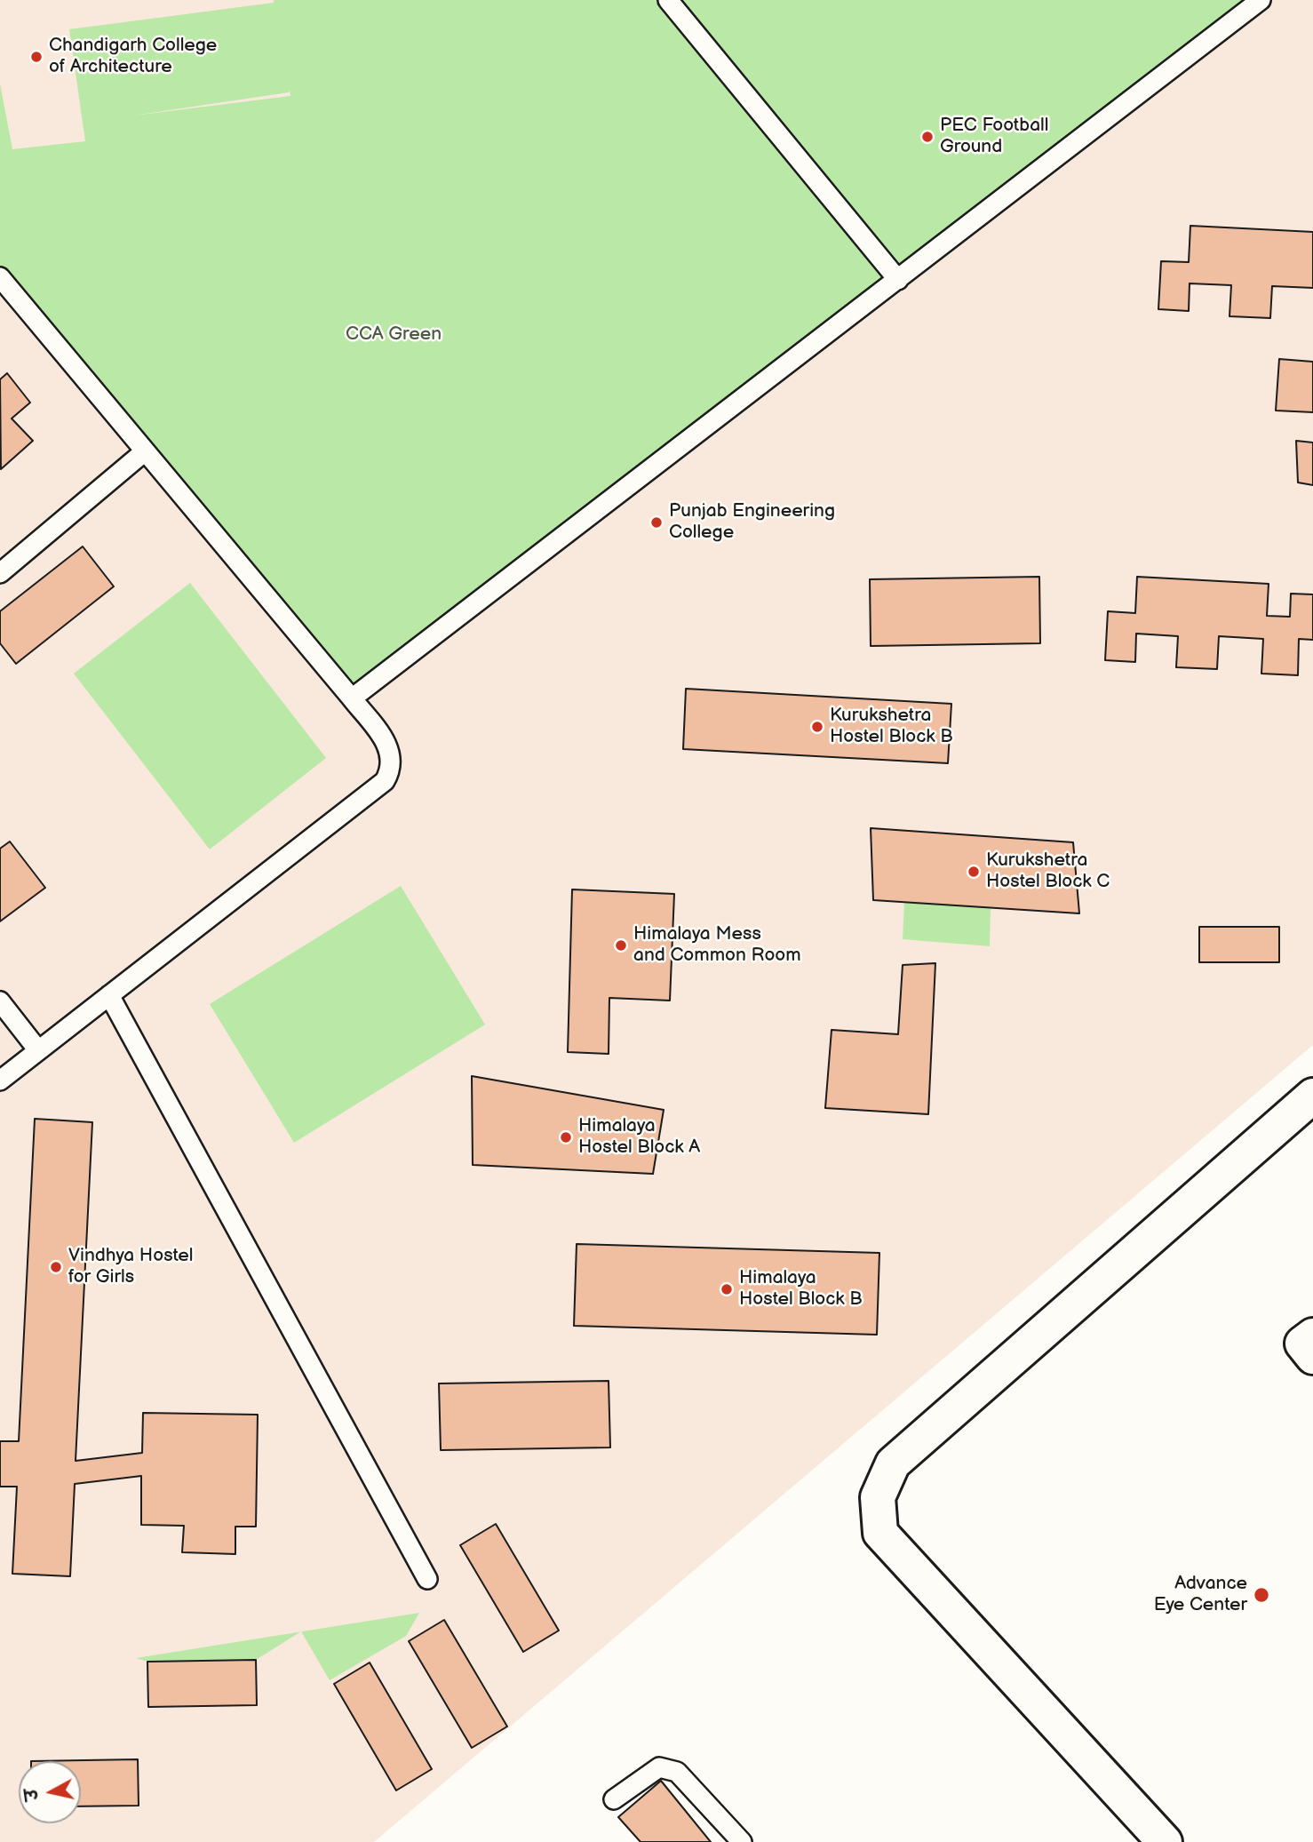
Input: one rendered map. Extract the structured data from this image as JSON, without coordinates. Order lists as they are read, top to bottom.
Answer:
{
  "parks": ["CCA Green"],
  "places": [
    "Chandigarh College of Architecture",
    "PEC Football Ground",
    "Punjab Engineering College",
    "Kurukshetra Hostel Block B",
    "Kurukshetra Hostel Block C",
    "Himalaya Mess and Common Room",
    "Himalaya Hostel Block A",
    "Vindhya Hostel for Girls",
    "Himalaya Hostel Block B",
    "Advance Eye Center"
  ],
  "north": "left"
}
